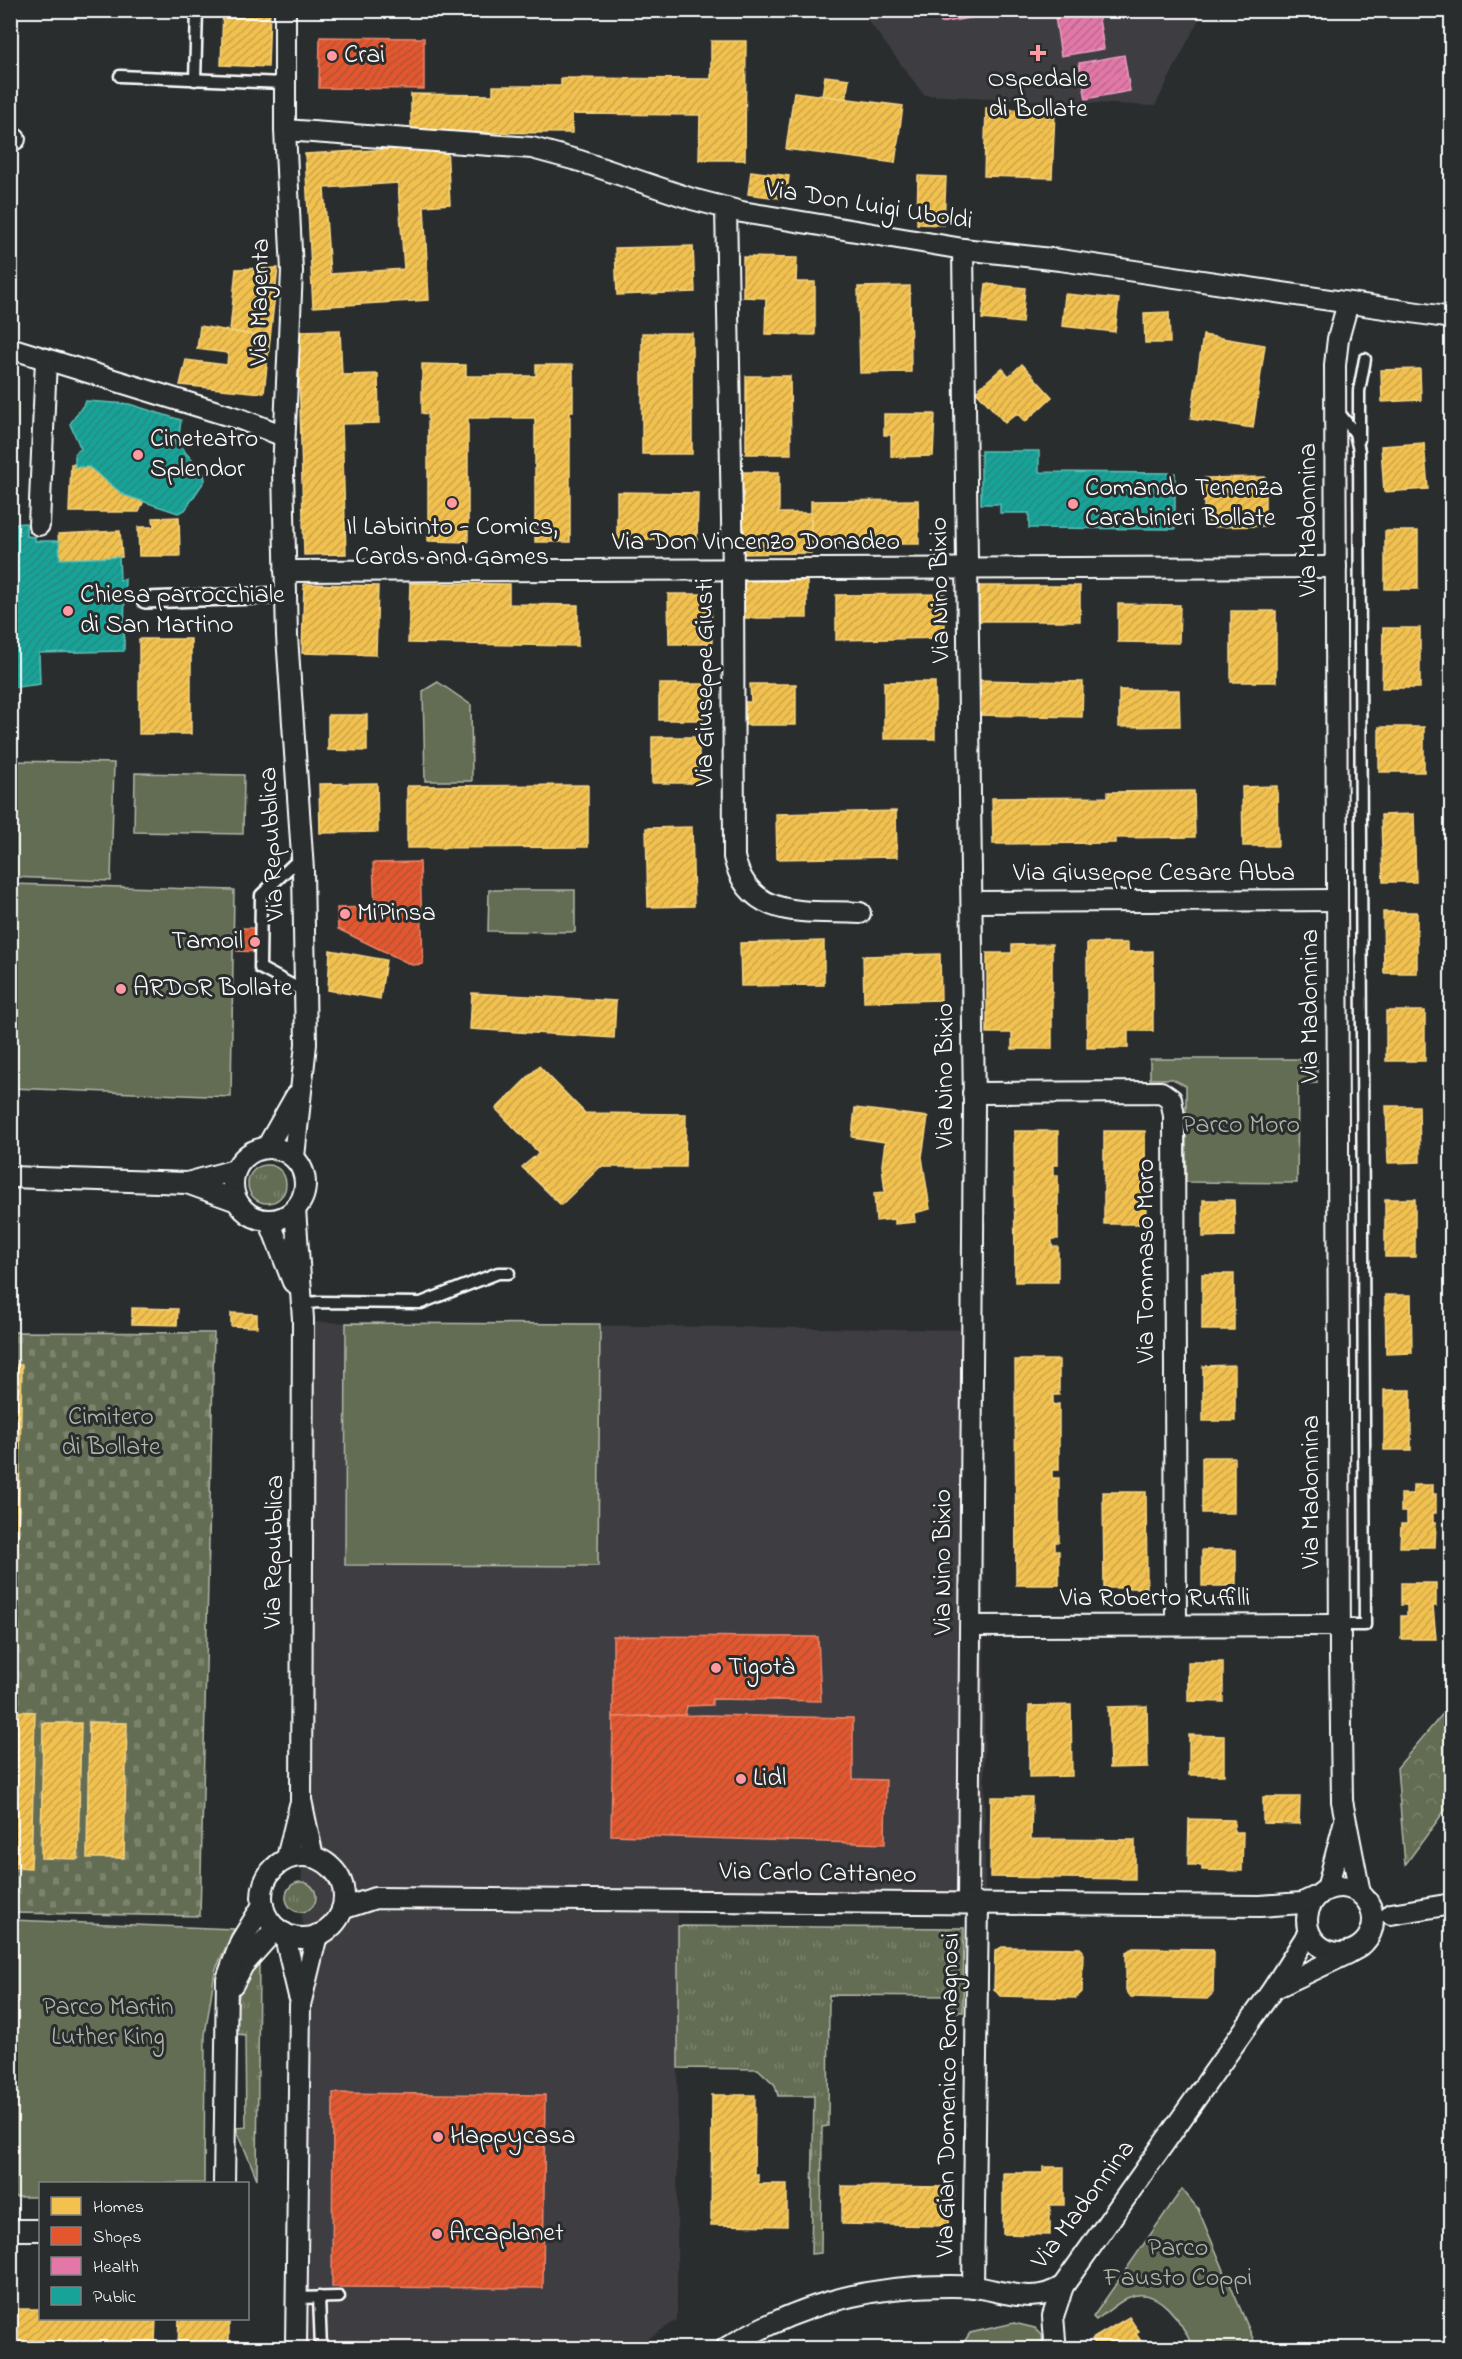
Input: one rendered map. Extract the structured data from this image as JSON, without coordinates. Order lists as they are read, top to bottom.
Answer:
{
  "streets": {
    "street": [
      "Via Don Luigi Uboldi",
      "Via Magenta",
      "Via Madonnina",
      "Via Don Vincenzo Donadeo",
      "Via Nino Bixio",
      "Via Giuseppe Giusti",
      "Via Repubblica",
      "Via Giuseppe Cesare Abba",
      "Via Tommaso Moro",
      "Via Roberto Ruffilli",
      "Via Carlo Cattaneo",
      "Via Gian Domenico Romagnosi"
    ]
  },
  "crossings": [
    ["Via Don Luigi Uboldi", "Via Magenta"],
    ["Via Don Luigi Uboldi", "Via Madonnina"],
    ["Via Don Luigi Uboldi", "Via Nino Bixio"],
    ["Via Don Luigi Uboldi", "Via Giuseppe Giusti"],
    ["Via Magenta", "Via Don Vincenzo Donadeo"],
    ["Via Magenta", "Via Repubblica"],
    ["Via Madonnina", "Via Don Vincenzo Donadeo"],
    ["Via Madonnina", "Via Giuseppe Cesare Abba"],
    ["Via Madonnina", "Via Roberto Ruffilli"],
    ["Via Madonnina", "Via Carlo Cattaneo"],
    ["Via Madonnina", "Via Gian Domenico Romagnosi"],
    ["Via Don Vincenzo Donadeo", "Via Nino Bixio"],
    ["Via Don Vincenzo Donadeo", "Via Giuseppe Giusti"],
    ["Via Nino Bixio", "Via Giuseppe Cesare Abba"],
    ["Via Nino Bixio", "Via Tommaso Moro"],
    ["Via Nino Bixio", "Via Roberto Ruffilli"],
    ["Via Nino Bixio", "Via Carlo Cattaneo"],
    ["Via Nino Bixio", "Via Gian Domenico Romagnosi"],
    ["Via Repubblica", "Via Carlo Cattaneo"],
    ["Via Tommaso Moro", "Via Roberto Ruffilli"],
    ["Via Carlo Cattaneo", "Via Gian Domenico Romagnosi"]
  ],
  "parks": [
    "Parco Moro",
    "Cimitero di Bollate",
    "Parco Martin Luther King",
    "Parco Fausto Coppi"
  ],
  "places": {
    "health": ["Ospedale di Bollate"],
    "other": [
      "Crai",
      "Cineteatro Splendor",
      "Il Labirinto - Comics, Cards and Games",
      "Comando Tenenza Carabinieri Bollate",
      "Chiesa parrocchiale di San Martino",
      "MiPinsa",
      "Tamoil",
      "ARDOR Bollate",
      "Tigotà",
      "Lidl",
      "Happycasa",
      "Arcaplanet"
    ]
  },
  "legend": [
    "Homes",
    "Shops",
    "Health",
    "Public"
  ]
}
